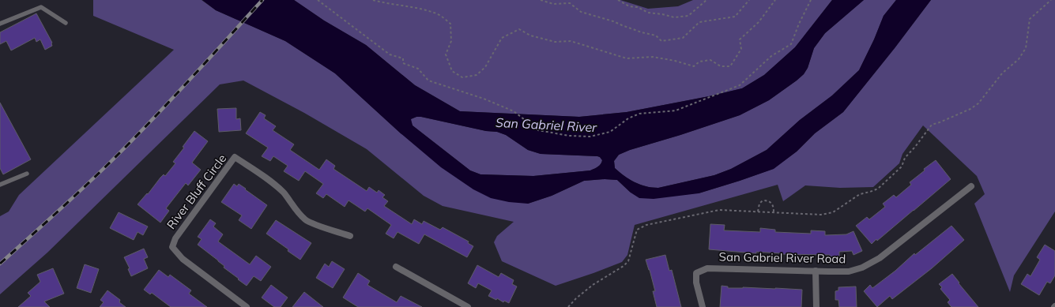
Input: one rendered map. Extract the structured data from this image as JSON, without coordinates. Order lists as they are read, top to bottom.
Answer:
{
  "streets": {
    "street": ["River Bluff Circle", "San Gabriel River Road"]
  },
  "water": ["San Gabriel River"]
}
